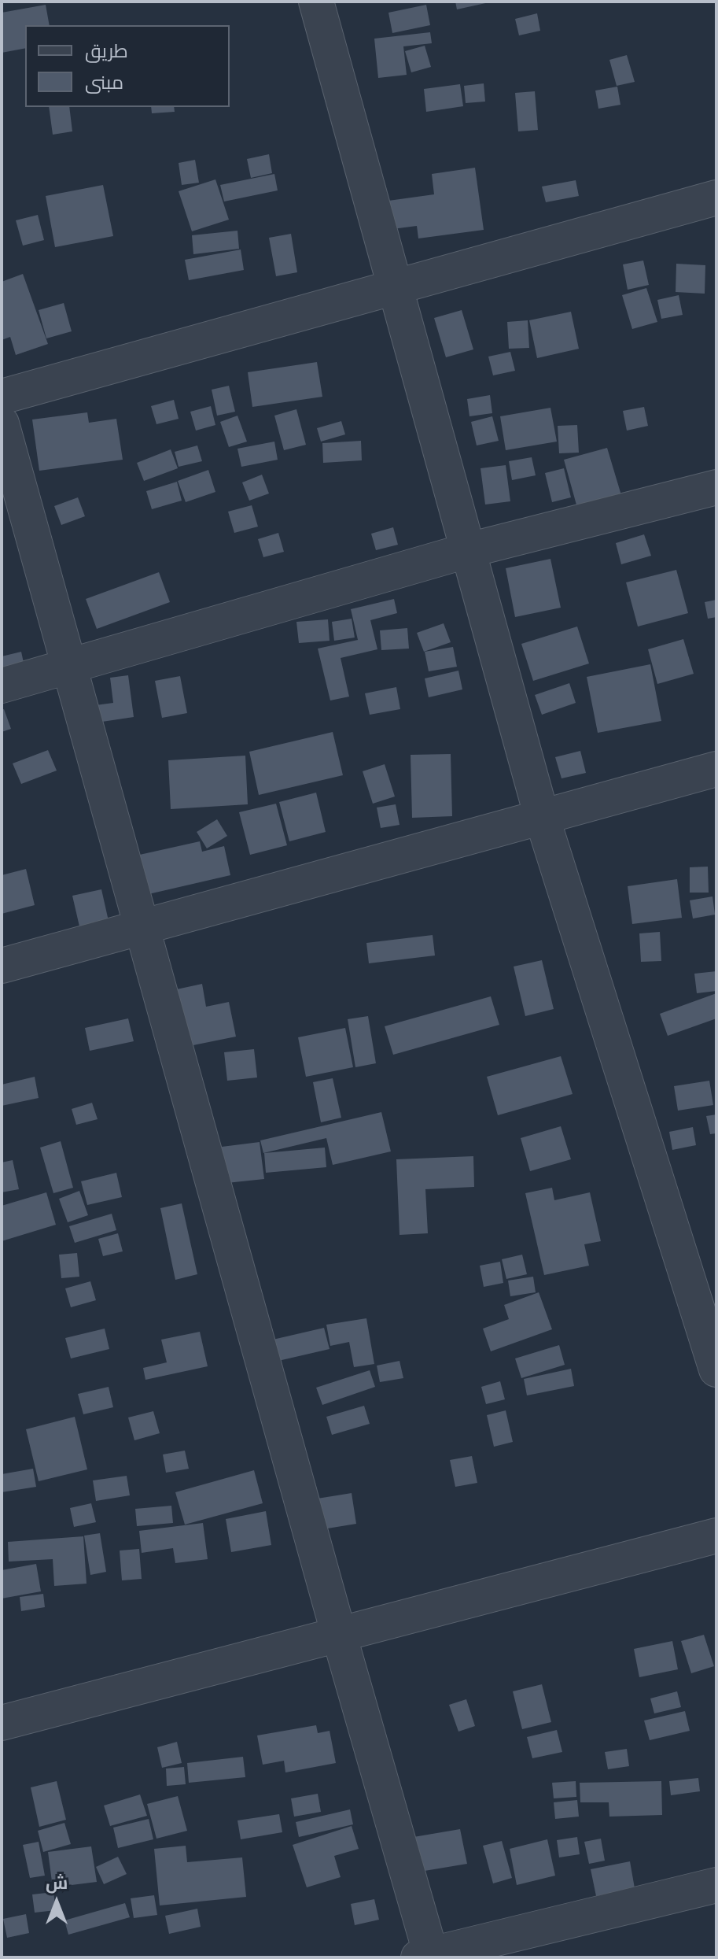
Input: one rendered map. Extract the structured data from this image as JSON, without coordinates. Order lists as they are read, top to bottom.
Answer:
{
  "legend": ["طريق", "مبنى"],
  "north": "top"
}
